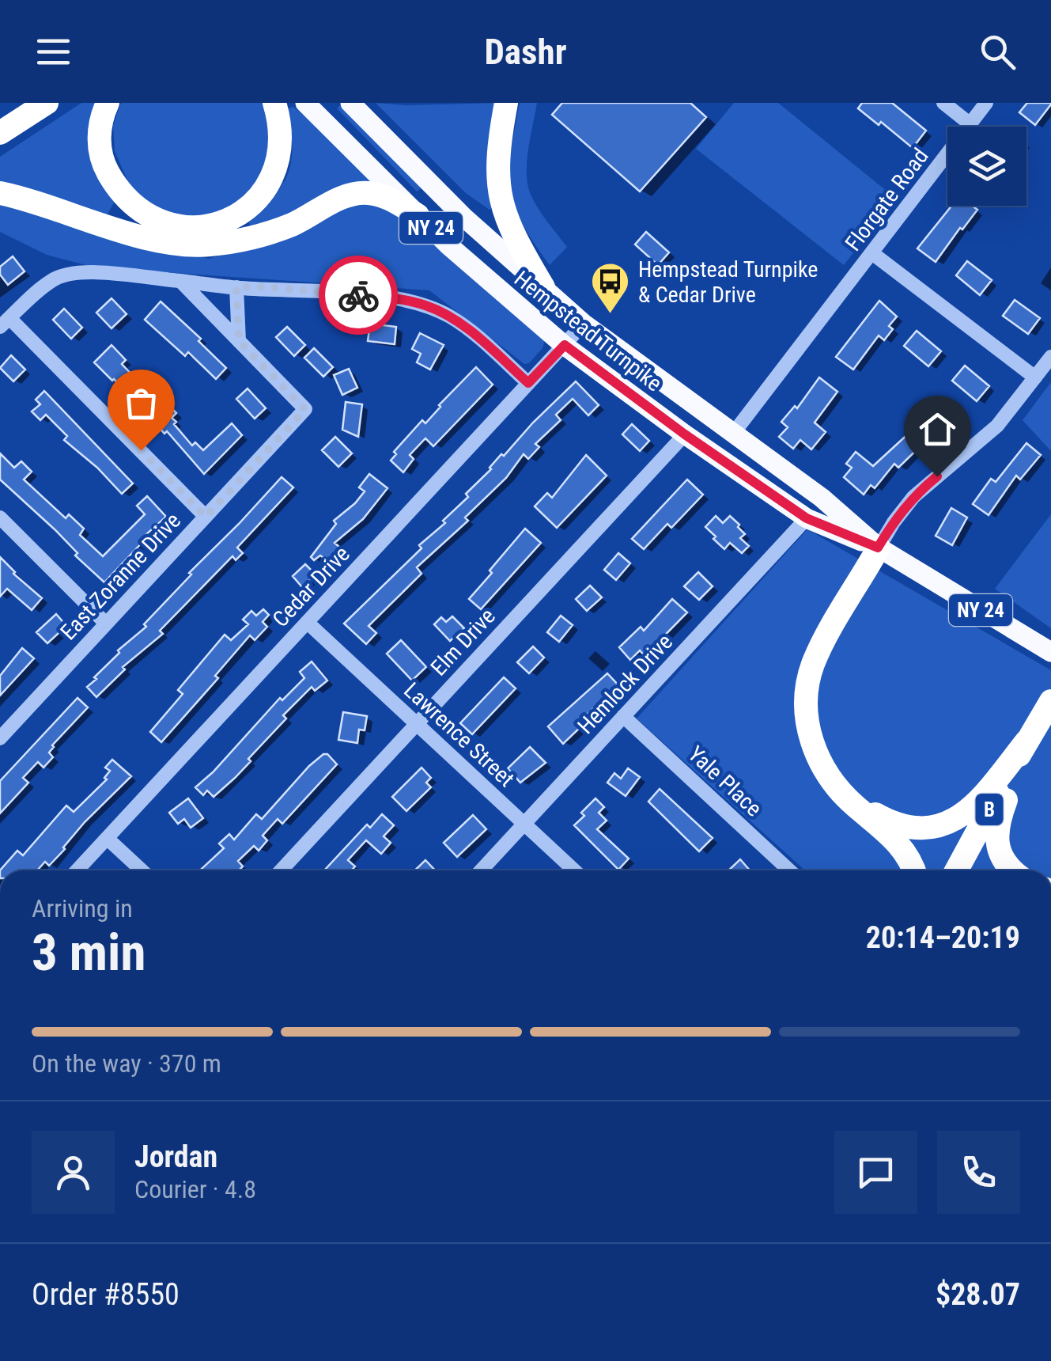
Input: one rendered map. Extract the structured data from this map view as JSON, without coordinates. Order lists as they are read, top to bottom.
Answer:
{
  "streets": {
    "highway": ["B"],
    "main road": ["NY 24", "Hempstead Turnpike"],
    "street": [
      "Florgate Road",
      "East Zoranne Drive",
      "Cedar Drive",
      "Elm Drive",
      "Hemlock Drive",
      "Lawrence Street",
      "Yale Place"
    ]
  },
  "crossings": [
    ["Florgate Road", "Hempstead Turnpike"],
    ["Hempstead Turnpike", "Cedar Drive"],
    ["Hempstead Turnpike", "Elm Drive"],
    ["Hempstead Turnpike", "Hemlock Drive"],
    ["Cedar Drive", "Lawrence Street"],
    ["Elm Drive", "Lawrence Street"],
    ["Hemlock Drive", "Lawrence Street"],
    ["Hemlock Drive", "Yale Place"]
  ],
  "places": {
    "bus stop": ["Hempstead Turnpike & Cedar Drive"]
  },
  "page": {
    "header": "Dashr",
    "heading": ["3 min", "Arriving in", "20:14–20:19"],
    "panel": [
      "Jordan",
      "Courier · 4.8",
      "Order #8550",
      "$28.07"
    ],
    "bar": "On the way · 370 m"
  }
}
